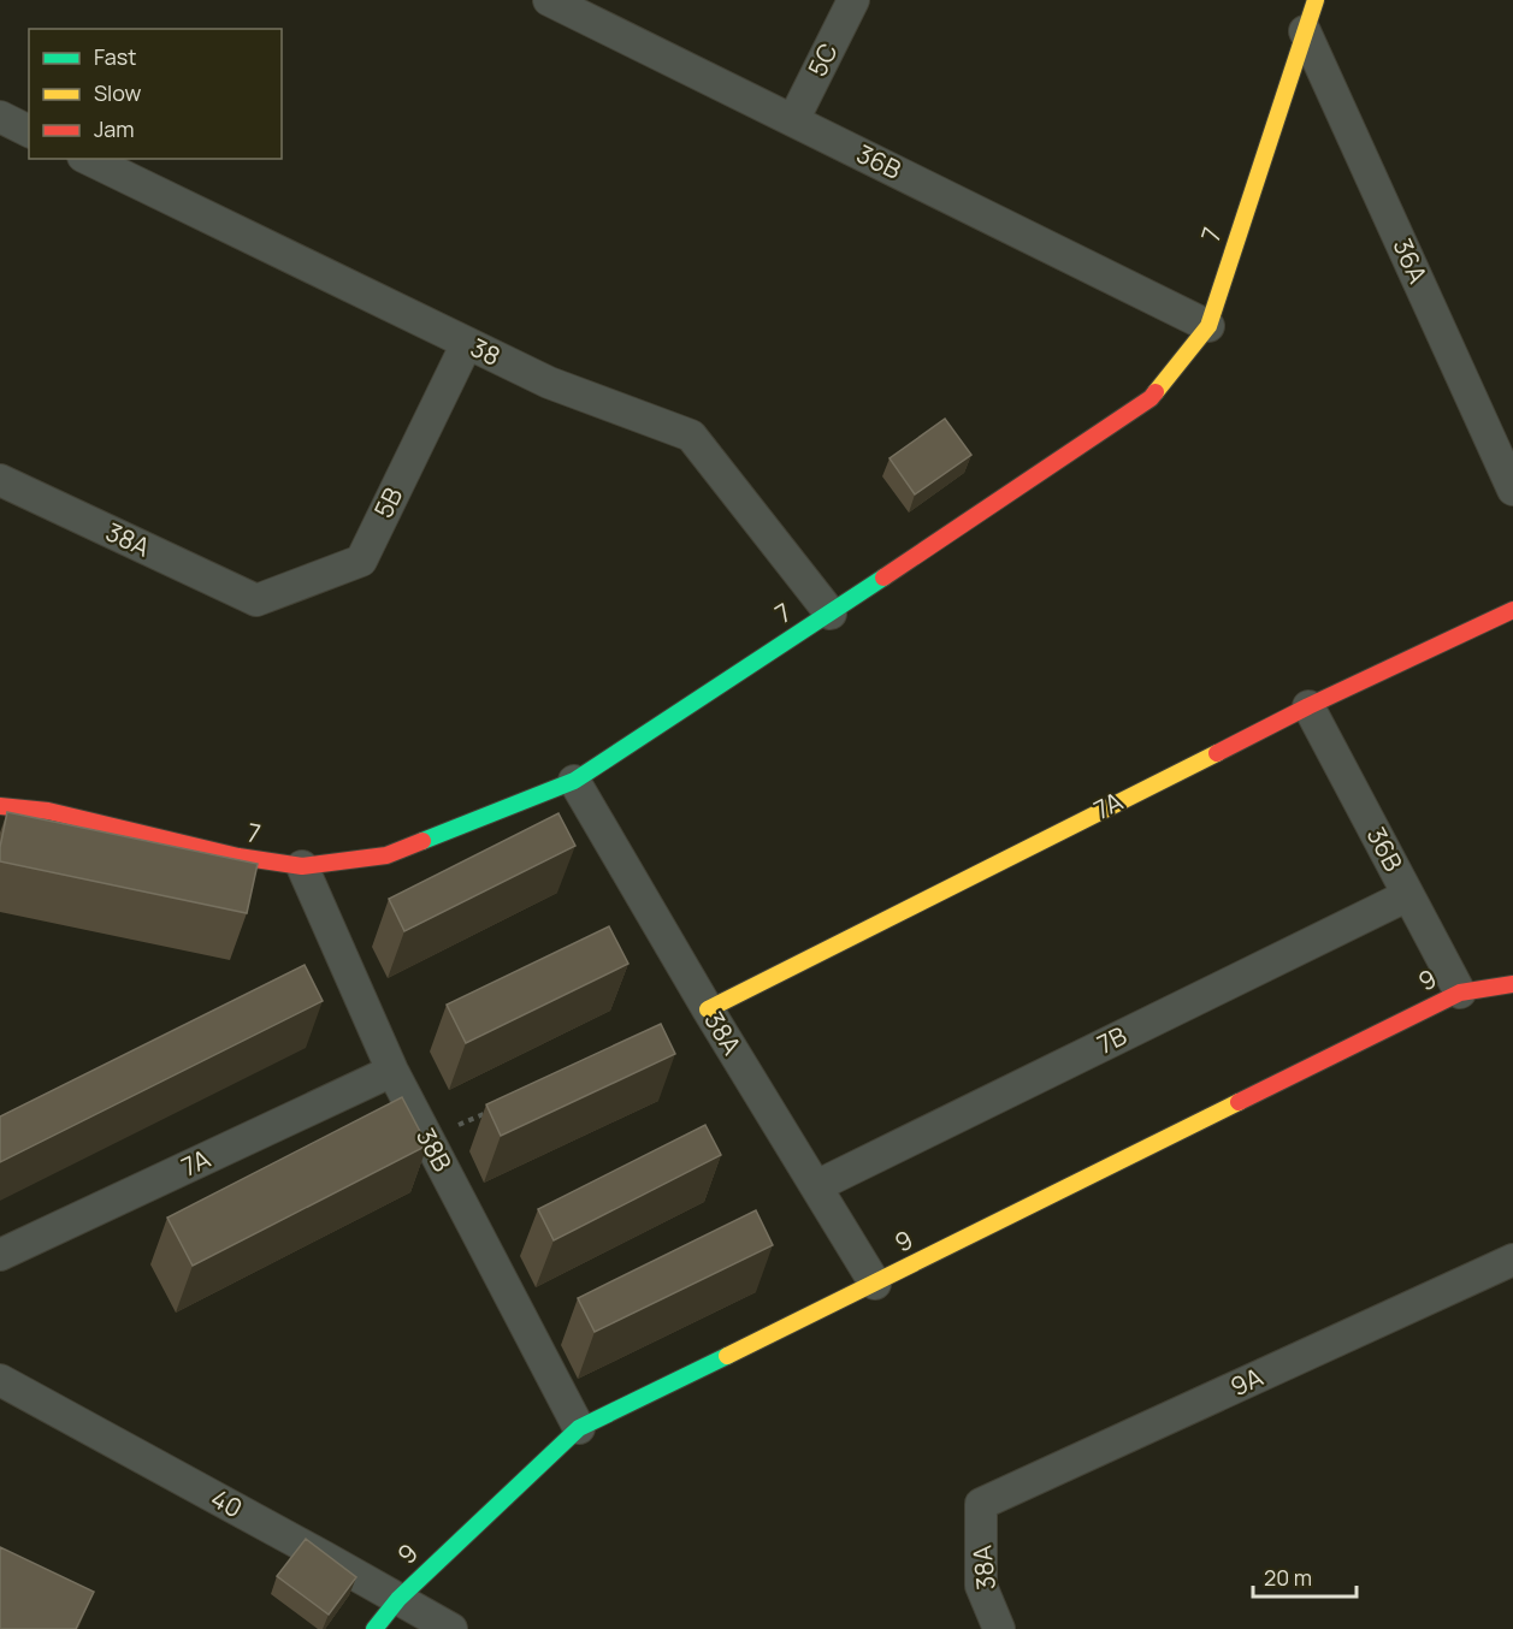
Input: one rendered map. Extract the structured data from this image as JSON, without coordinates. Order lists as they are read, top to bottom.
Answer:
{
  "streets": {
    "street": [
      "5C",
      "36B",
      "7",
      "36A",
      "38",
      "5B",
      "38A",
      "7A",
      "9",
      "7B",
      "38B",
      "9A",
      "40"
    ]
  },
  "crossings": [
    ["5C", "36B"],
    ["36B", "7"],
    ["36B", "7A"],
    ["36B", "9"],
    ["36B", "7B"],
    ["7", "36A"],
    ["7", "38"],
    ["7", "38A"],
    ["7", "38B"],
    ["38", "5B"],
    ["5B", "38A"],
    ["38A", "7A"],
    ["38A", "9"],
    ["38A", "7B"],
    ["38A", "9A"],
    ["7A", "38B"],
    ["9", "38B"],
    ["9", "40"]
  ],
  "legend": ["Fast", "Slow", "Jam"],
  "scale_bar": "20 m"
}
